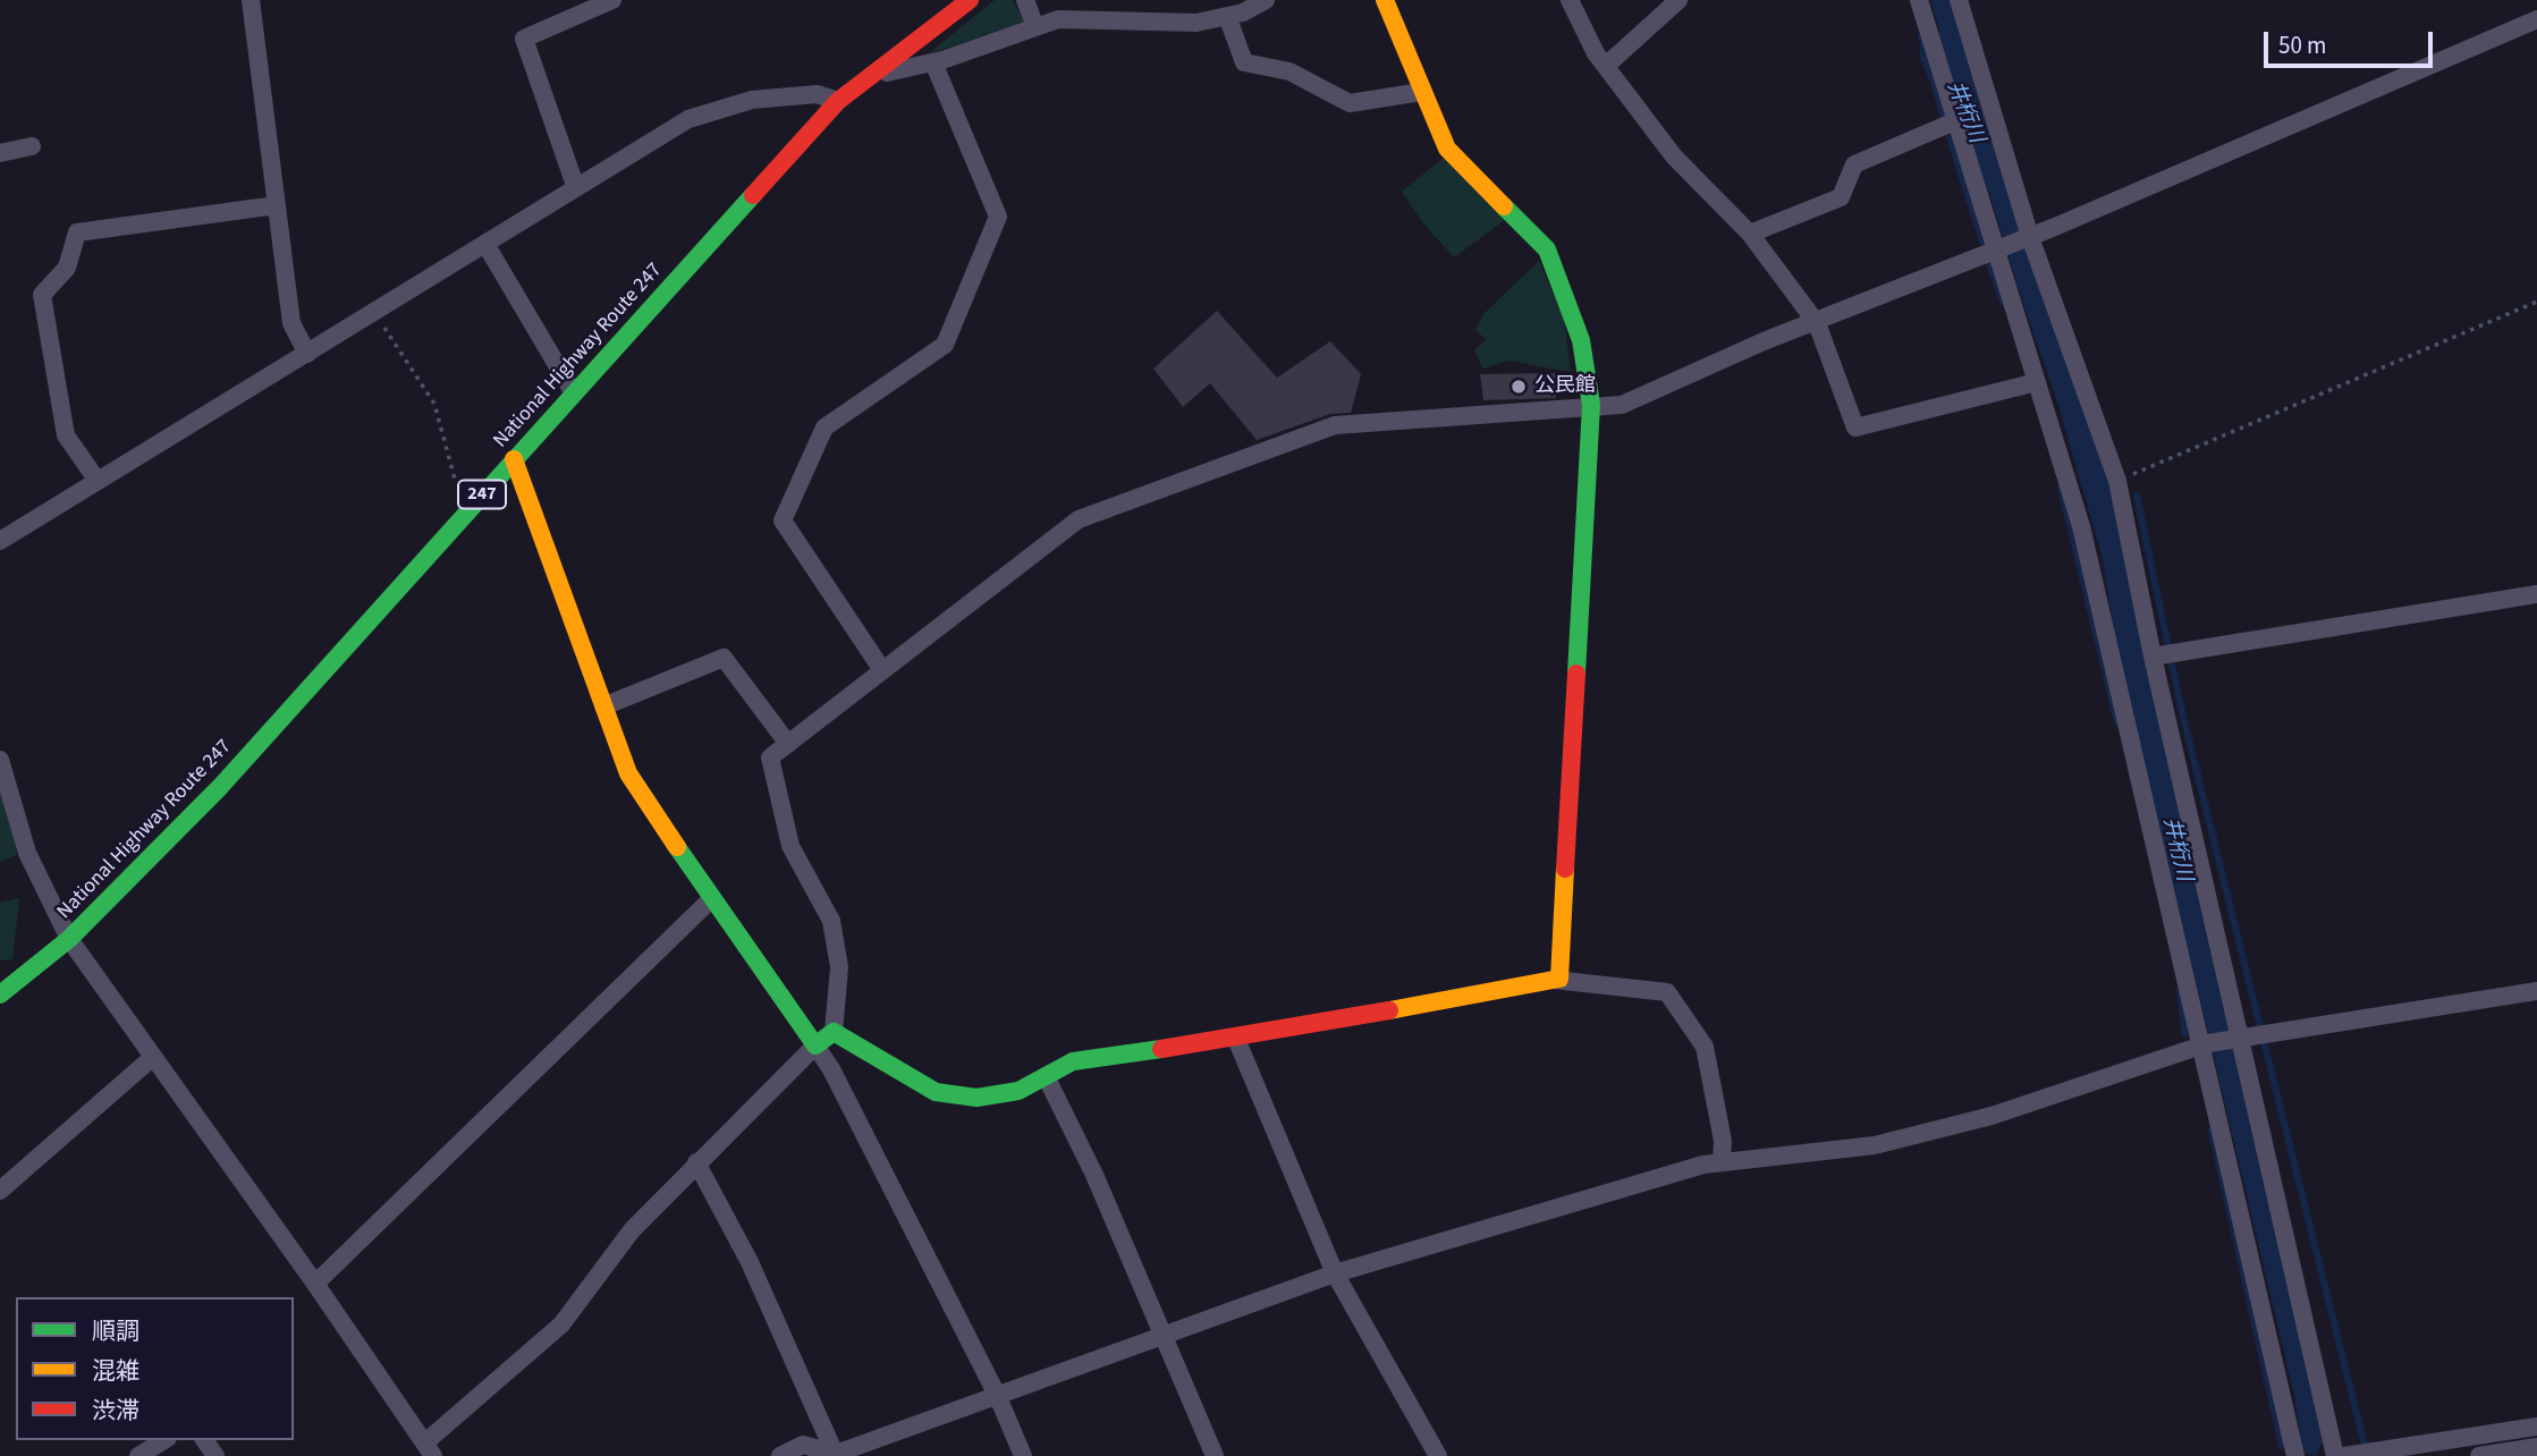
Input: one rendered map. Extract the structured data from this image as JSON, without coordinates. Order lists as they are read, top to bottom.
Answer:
{
  "streets": {
    "main road": ["National Highway Route 247", "247"]
  },
  "water": ["井桁川"],
  "places": ["公民館"],
  "legend": ["順調", "混雑", "渋滞"],
  "scale_bar": "50 m"
}
